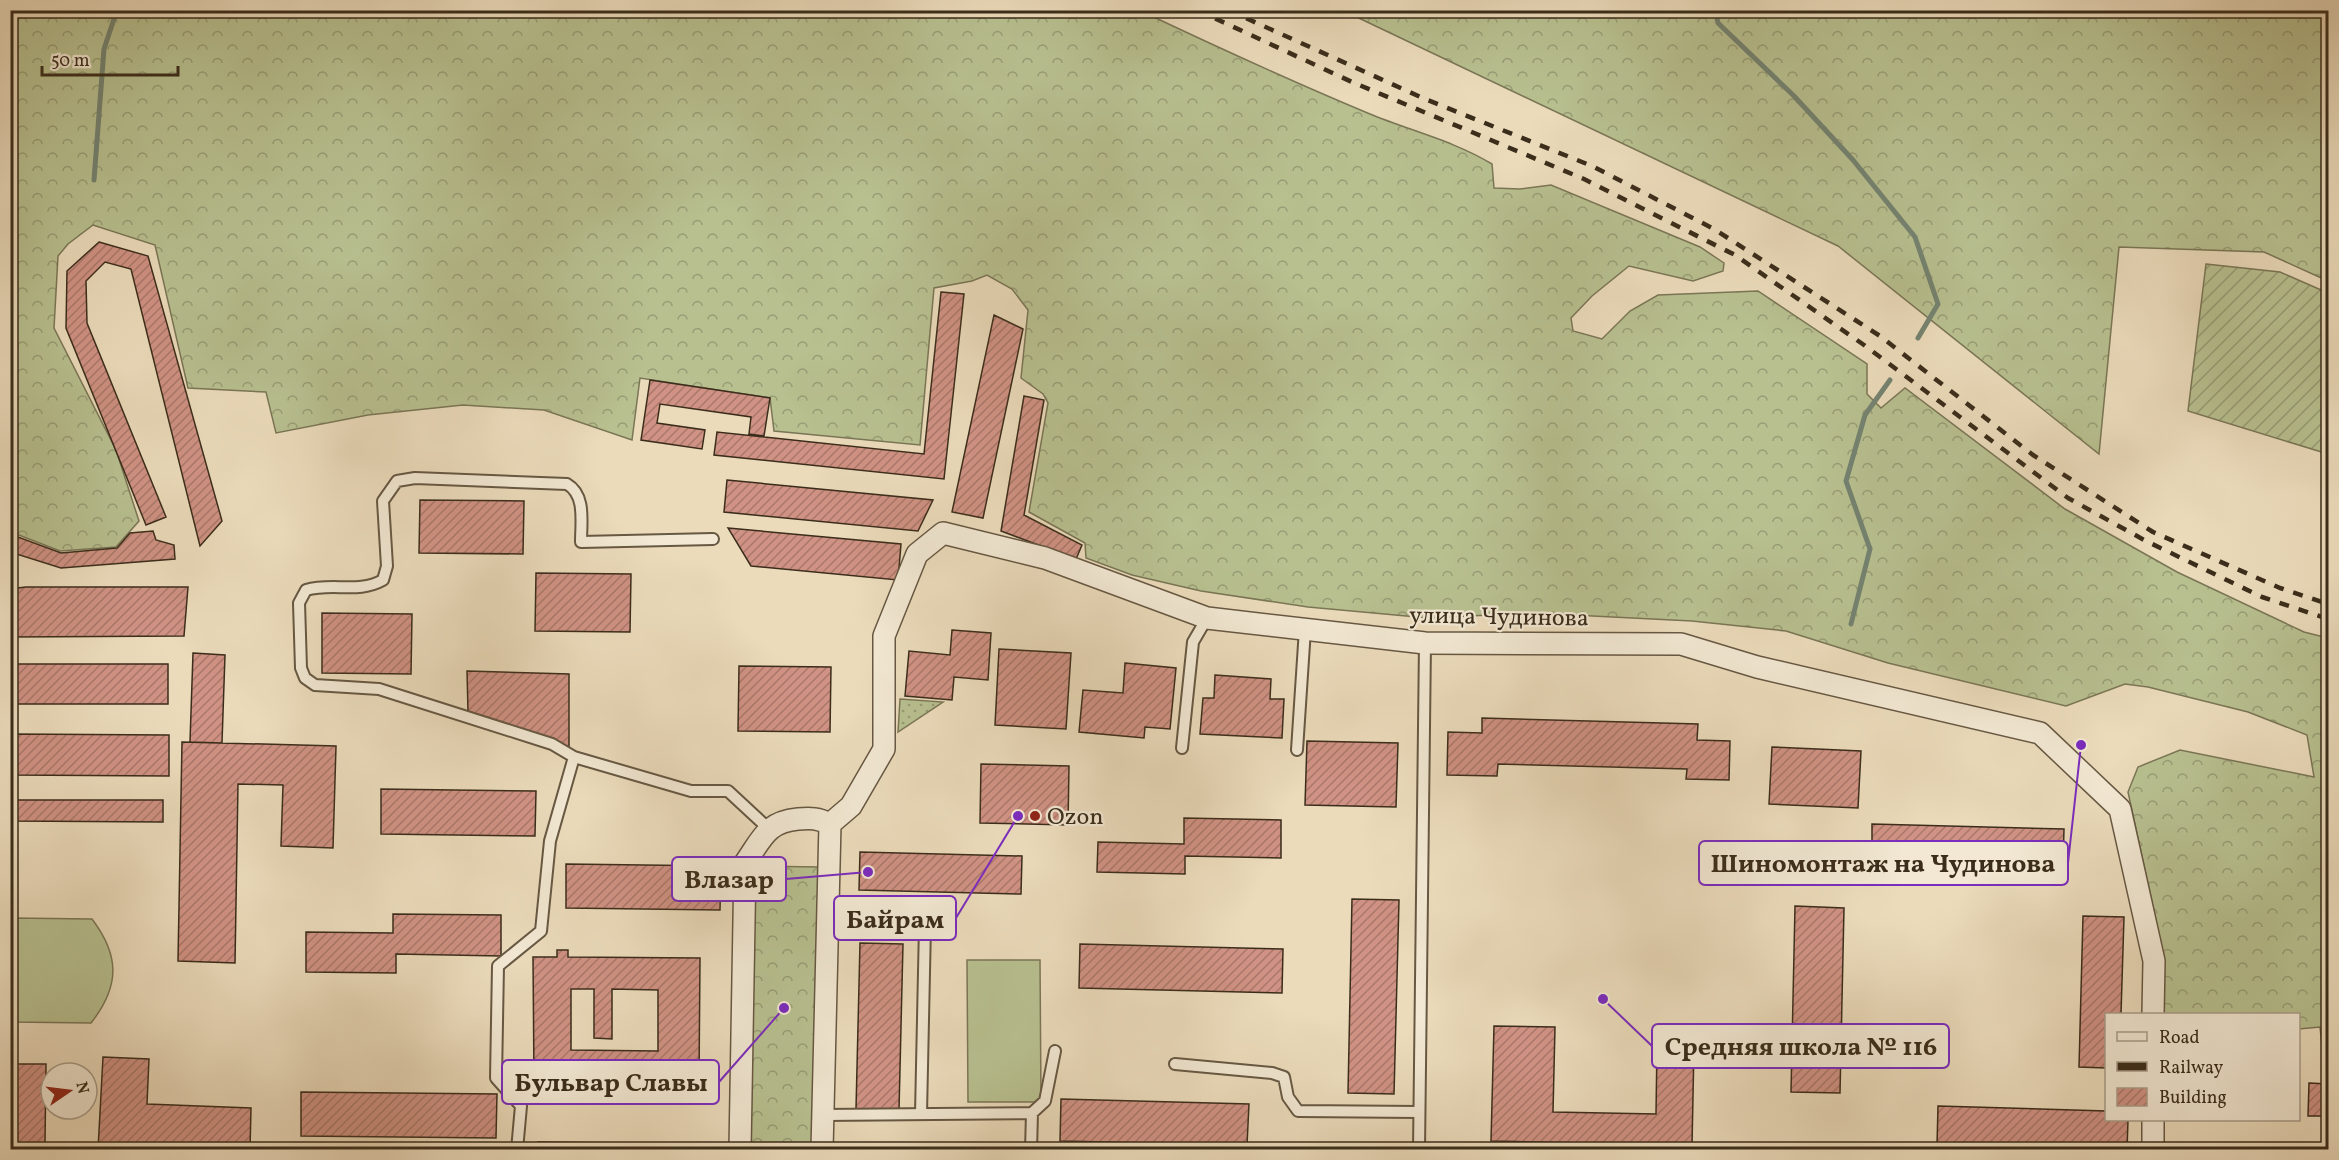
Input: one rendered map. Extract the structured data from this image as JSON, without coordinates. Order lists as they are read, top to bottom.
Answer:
{
  "streets": {
    "street": ["улица Чудинова"]
  },
  "places": [
    "Шиномонтаж на Чудинова",
    "Байрам",
    "Ozon",
    "Влазар",
    "Средняя школа № 116",
    "Бульвар Славы"
  ],
  "legend": ["Road", "Railway", "Building"],
  "scale_bar": "50 m",
  "north": "right"
}
